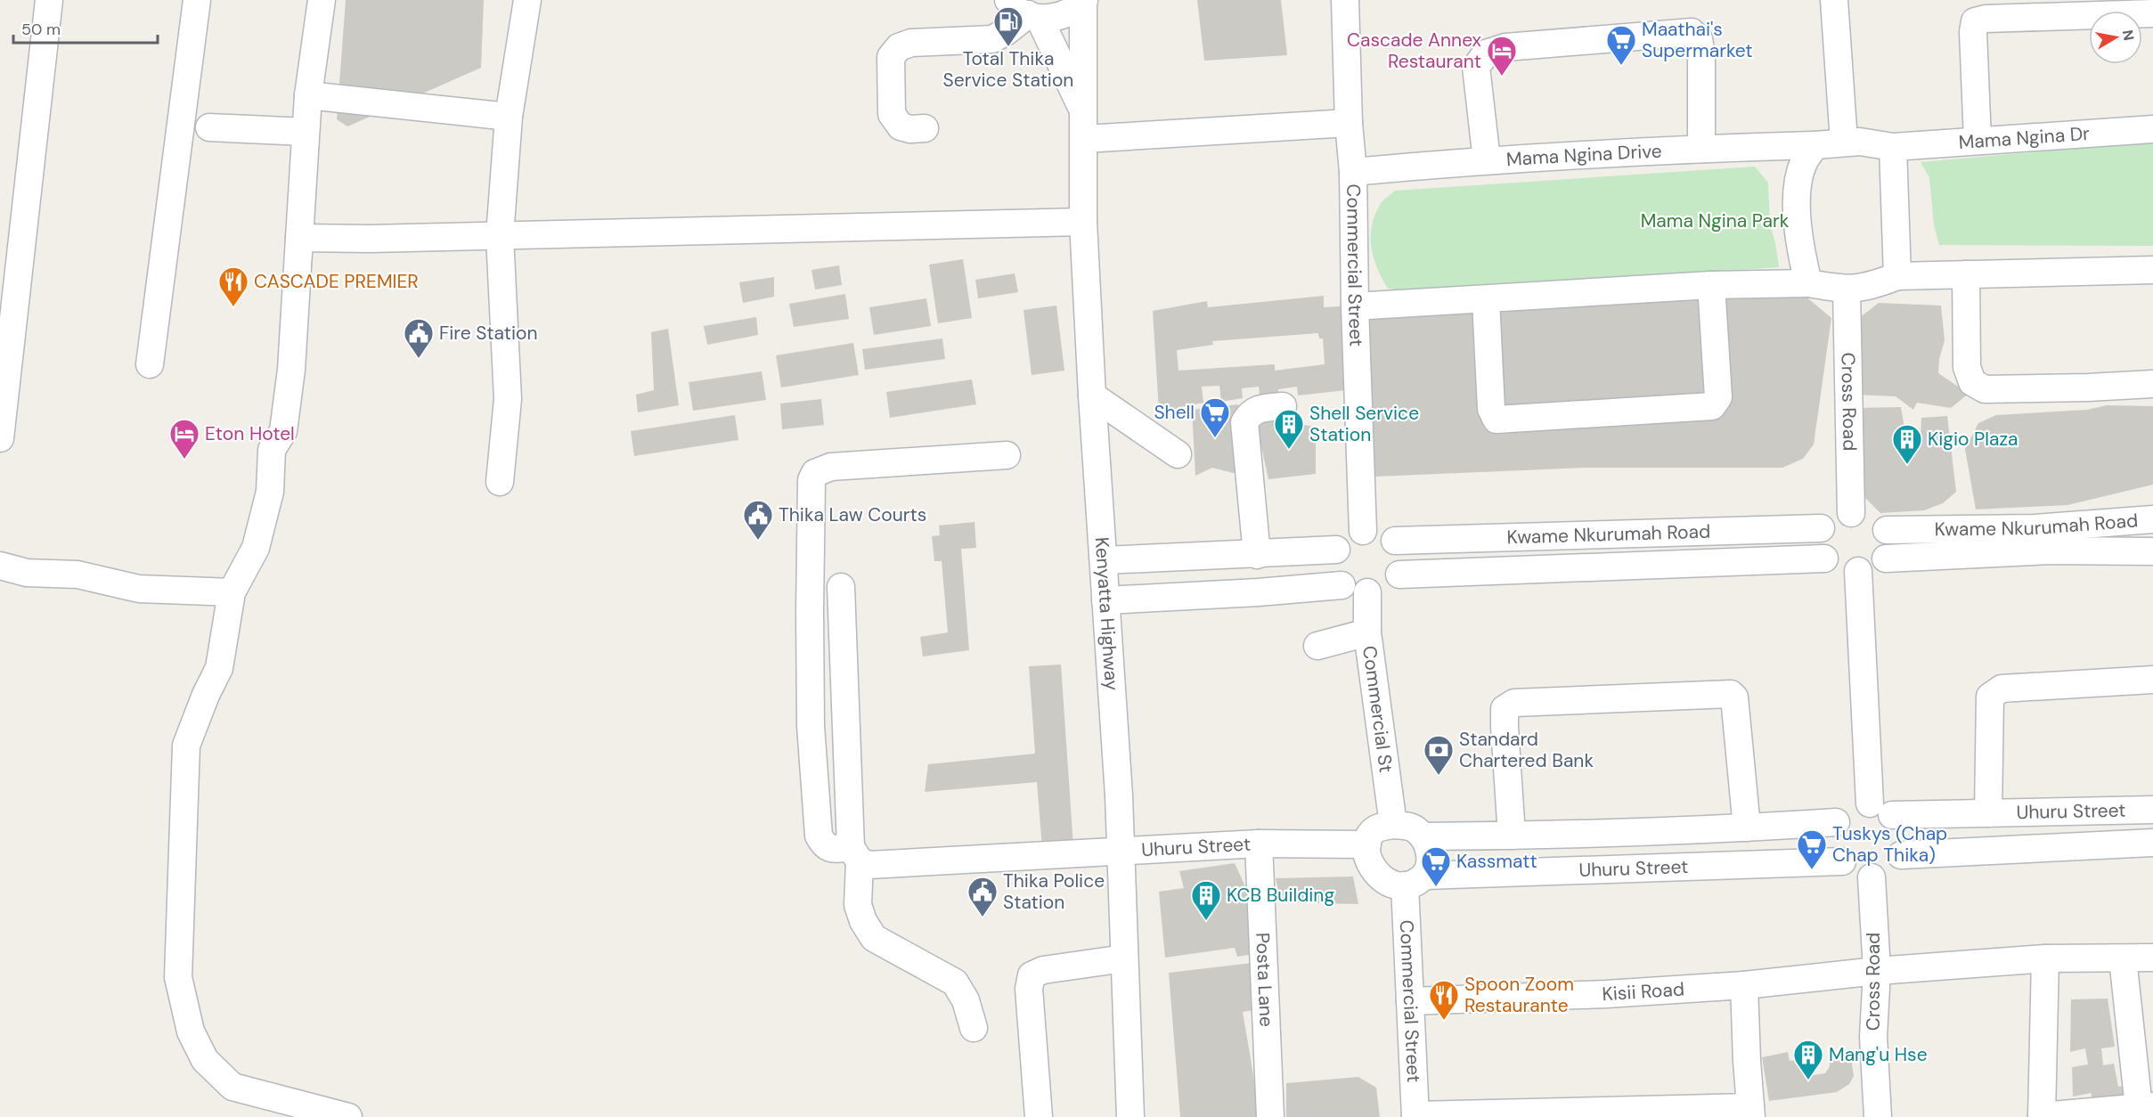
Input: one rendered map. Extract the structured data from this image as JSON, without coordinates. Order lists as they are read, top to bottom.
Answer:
{
  "streets": {
    "street": [
      "Mama Ngina Dr",
      "Mama Ngina Drive",
      "Commercial Street",
      "Cross Road",
      "Kwame Nkurumah Road",
      "Kenyatta Highway",
      "Commercial St",
      "Uhuru Street",
      "Posta Lane",
      "Kisii Road"
    ]
  },
  "crossings": [
    ["Mama Ngina Dr", "Mama Ngina Drive"],
    ["Mama Ngina Drive", "Commercial Street"],
    ["Commercial Street", "Kwame Nkurumah Road"],
    ["Commercial Street", "Commercial St"],
    ["Commercial Street", "Uhuru Street"],
    ["Commercial Street", "Kisii Road"],
    ["Cross Road", "Kwame Nkurumah Road"],
    ["Cross Road", "Uhuru Street"],
    ["Cross Road", "Kisii Road"],
    ["Kwame Nkurumah Road", "Commercial St"],
    ["Kenyatta Highway", "Uhuru Street"],
    ["Commercial St", "Uhuru Street"],
    ["Uhuru Street", "Posta Lane"]
  ],
  "parks": ["Mama Ngina Park"],
  "places": {
    "fuel station": ["Total Thika Service Station"],
    "supermarket": [
      "Maathai's Supermarket",
      "Shell",
      "Tuskys (Chap Chap Thika)",
      "Kassmatt"
    ],
    "hotel": ["Cascade Annex Restaurant", "Eton Hotel"],
    "restaurant": ["CASCADE PREMIER", "Spoon Zoom Restaurante"],
    "public building": ["Fire Station", "Thika Law Courts", "Thika Police Station"],
    "building": [
      "Shell Service Station",
      "Kigio Plaza",
      "KCB Building",
      "Mang'u Hse"
    ],
    "bank": ["Standard Chartered Bank"]
  },
  "scale_bar": "50 m",
  "north": "right"
}
